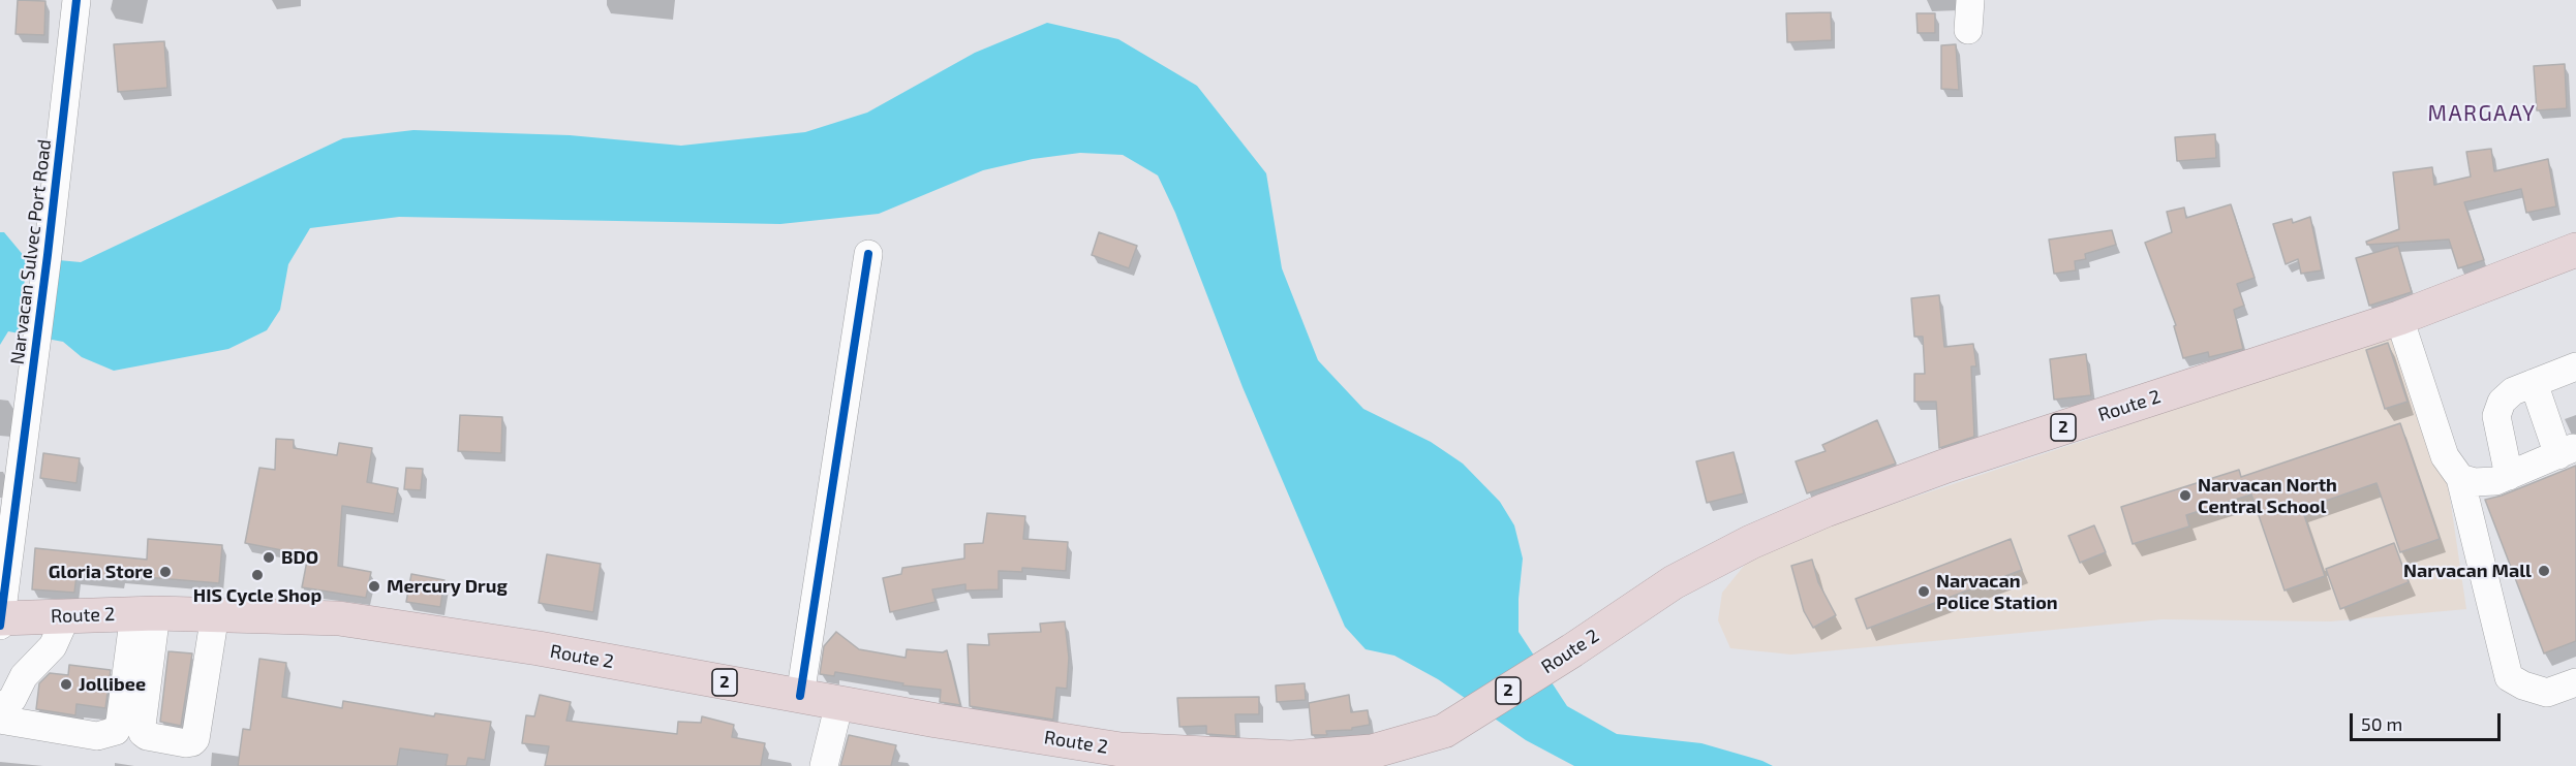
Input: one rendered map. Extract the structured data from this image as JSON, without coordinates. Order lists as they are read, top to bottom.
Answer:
{
  "streets": {
    "highway": ["Route 2", "2"],
    "street": ["Narvacan Sulvec Port Road"]
  },
  "crossings": [
    ["Narvacan Sulvec Port Road", "Route 2"]
  ],
  "districts": ["MARGAAY"],
  "places": [
    "Narvacan North Central School",
    "BDO",
    "Narvacan Mall",
    "Gloria Store",
    "HIS Cycle Shop",
    "Mercury Drug",
    "Narvacan Police Station",
    "Jollibee"
  ],
  "scale_bar": "50 m"
}
